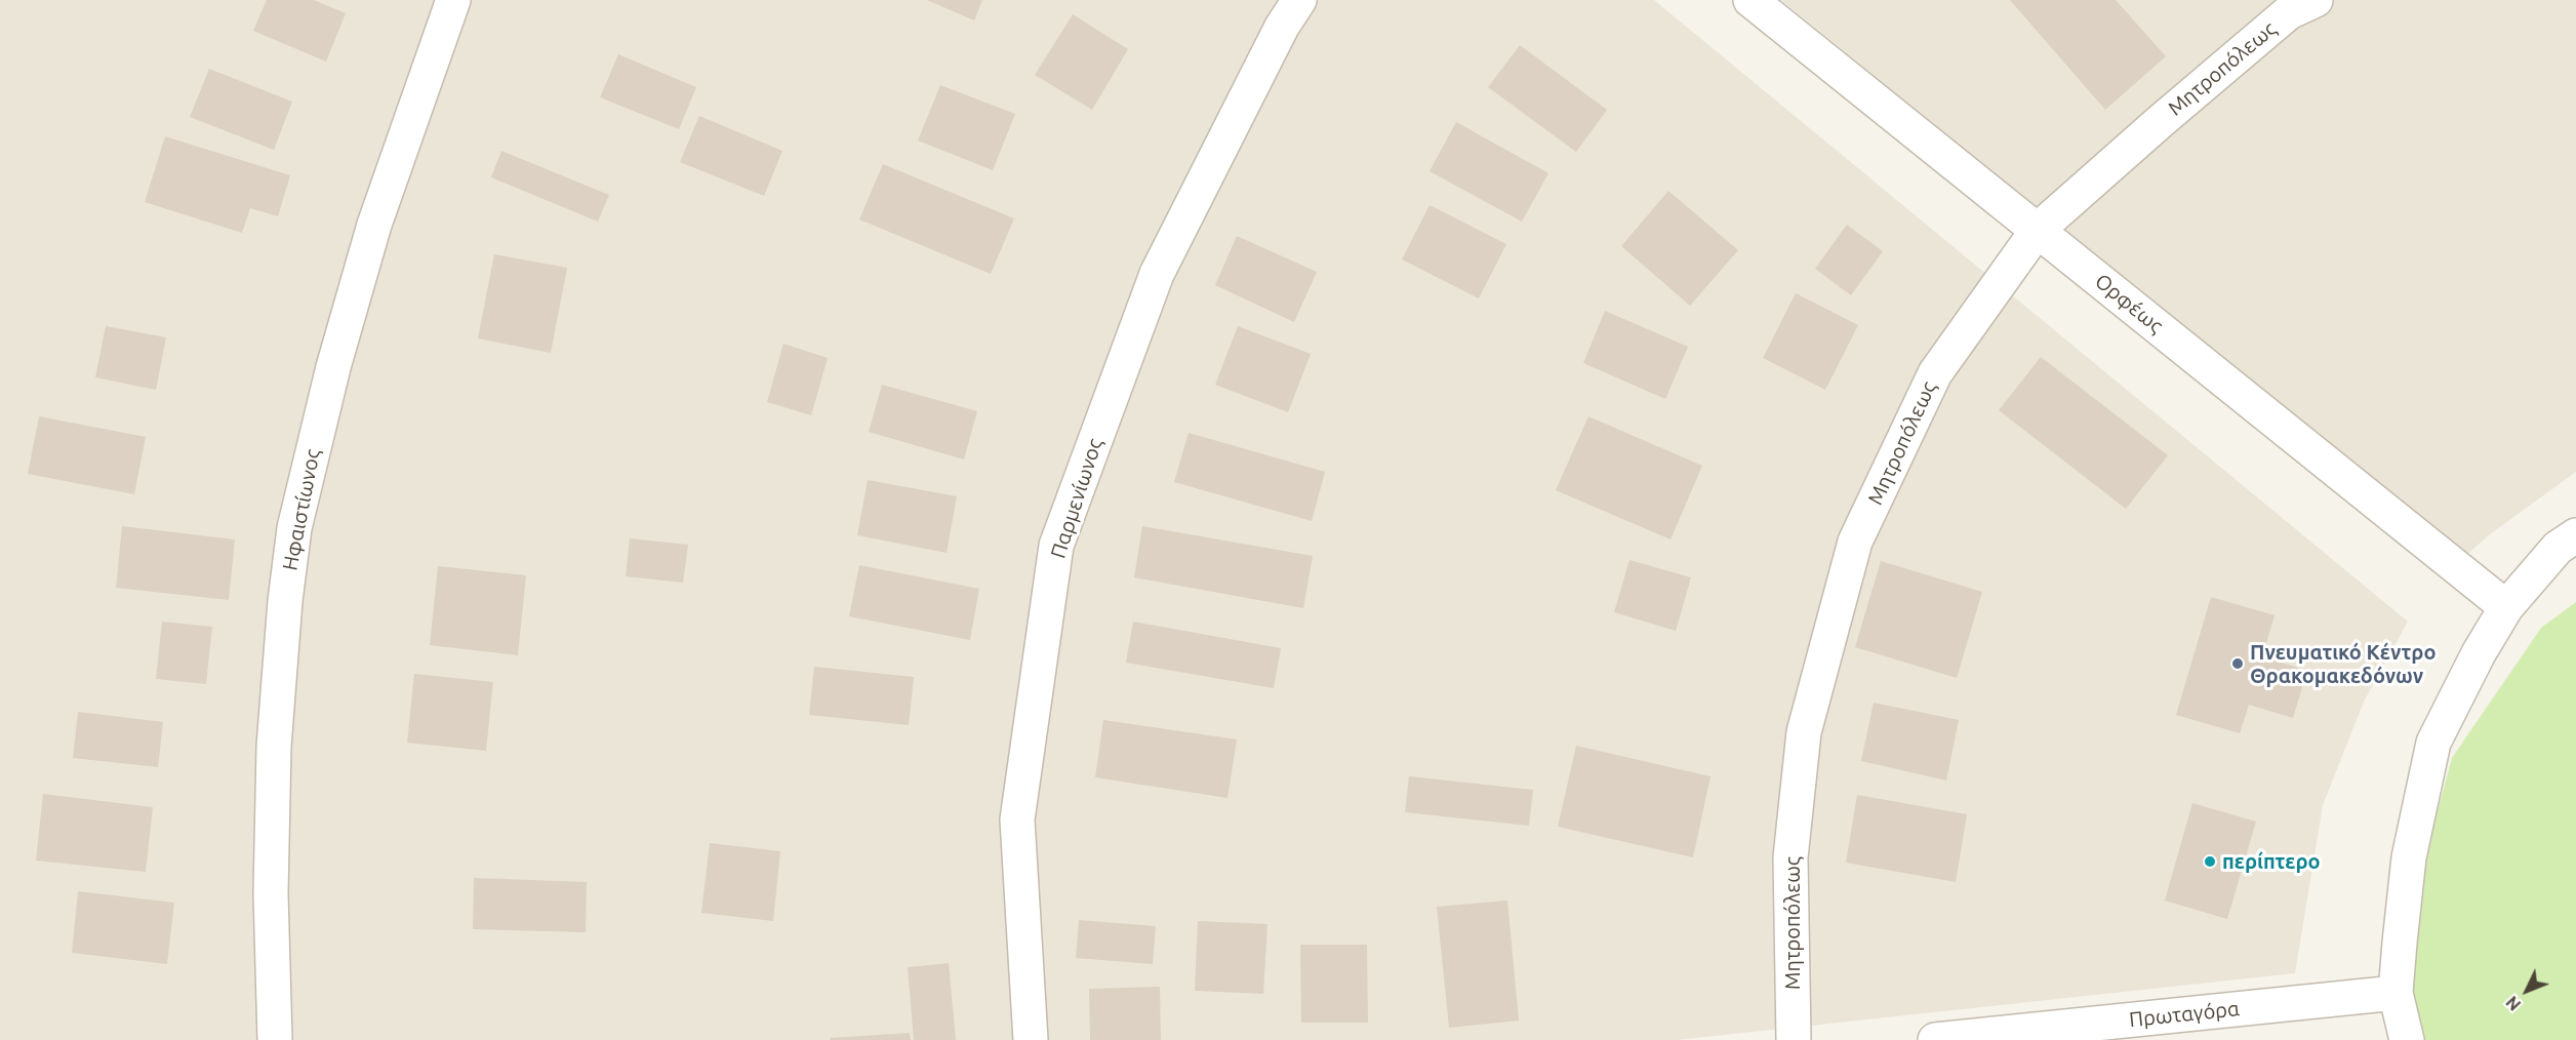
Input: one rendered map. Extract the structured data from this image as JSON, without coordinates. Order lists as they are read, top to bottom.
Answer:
{
  "streets": {
    "street": [
      "Μητροπόλεως",
      "Ορφέως",
      "Παρμενίωνος",
      "Ηφαιστίωνος",
      "Πρωταγόρα"
    ]
  },
  "crossings": [
    ["Μητροπόλεως", "Ορφέως"]
  ],
  "places": ["Πνευματικό Κέντρο Θρακομακεδόνων", "περίπτερο"],
  "north": "bottom left"
}
